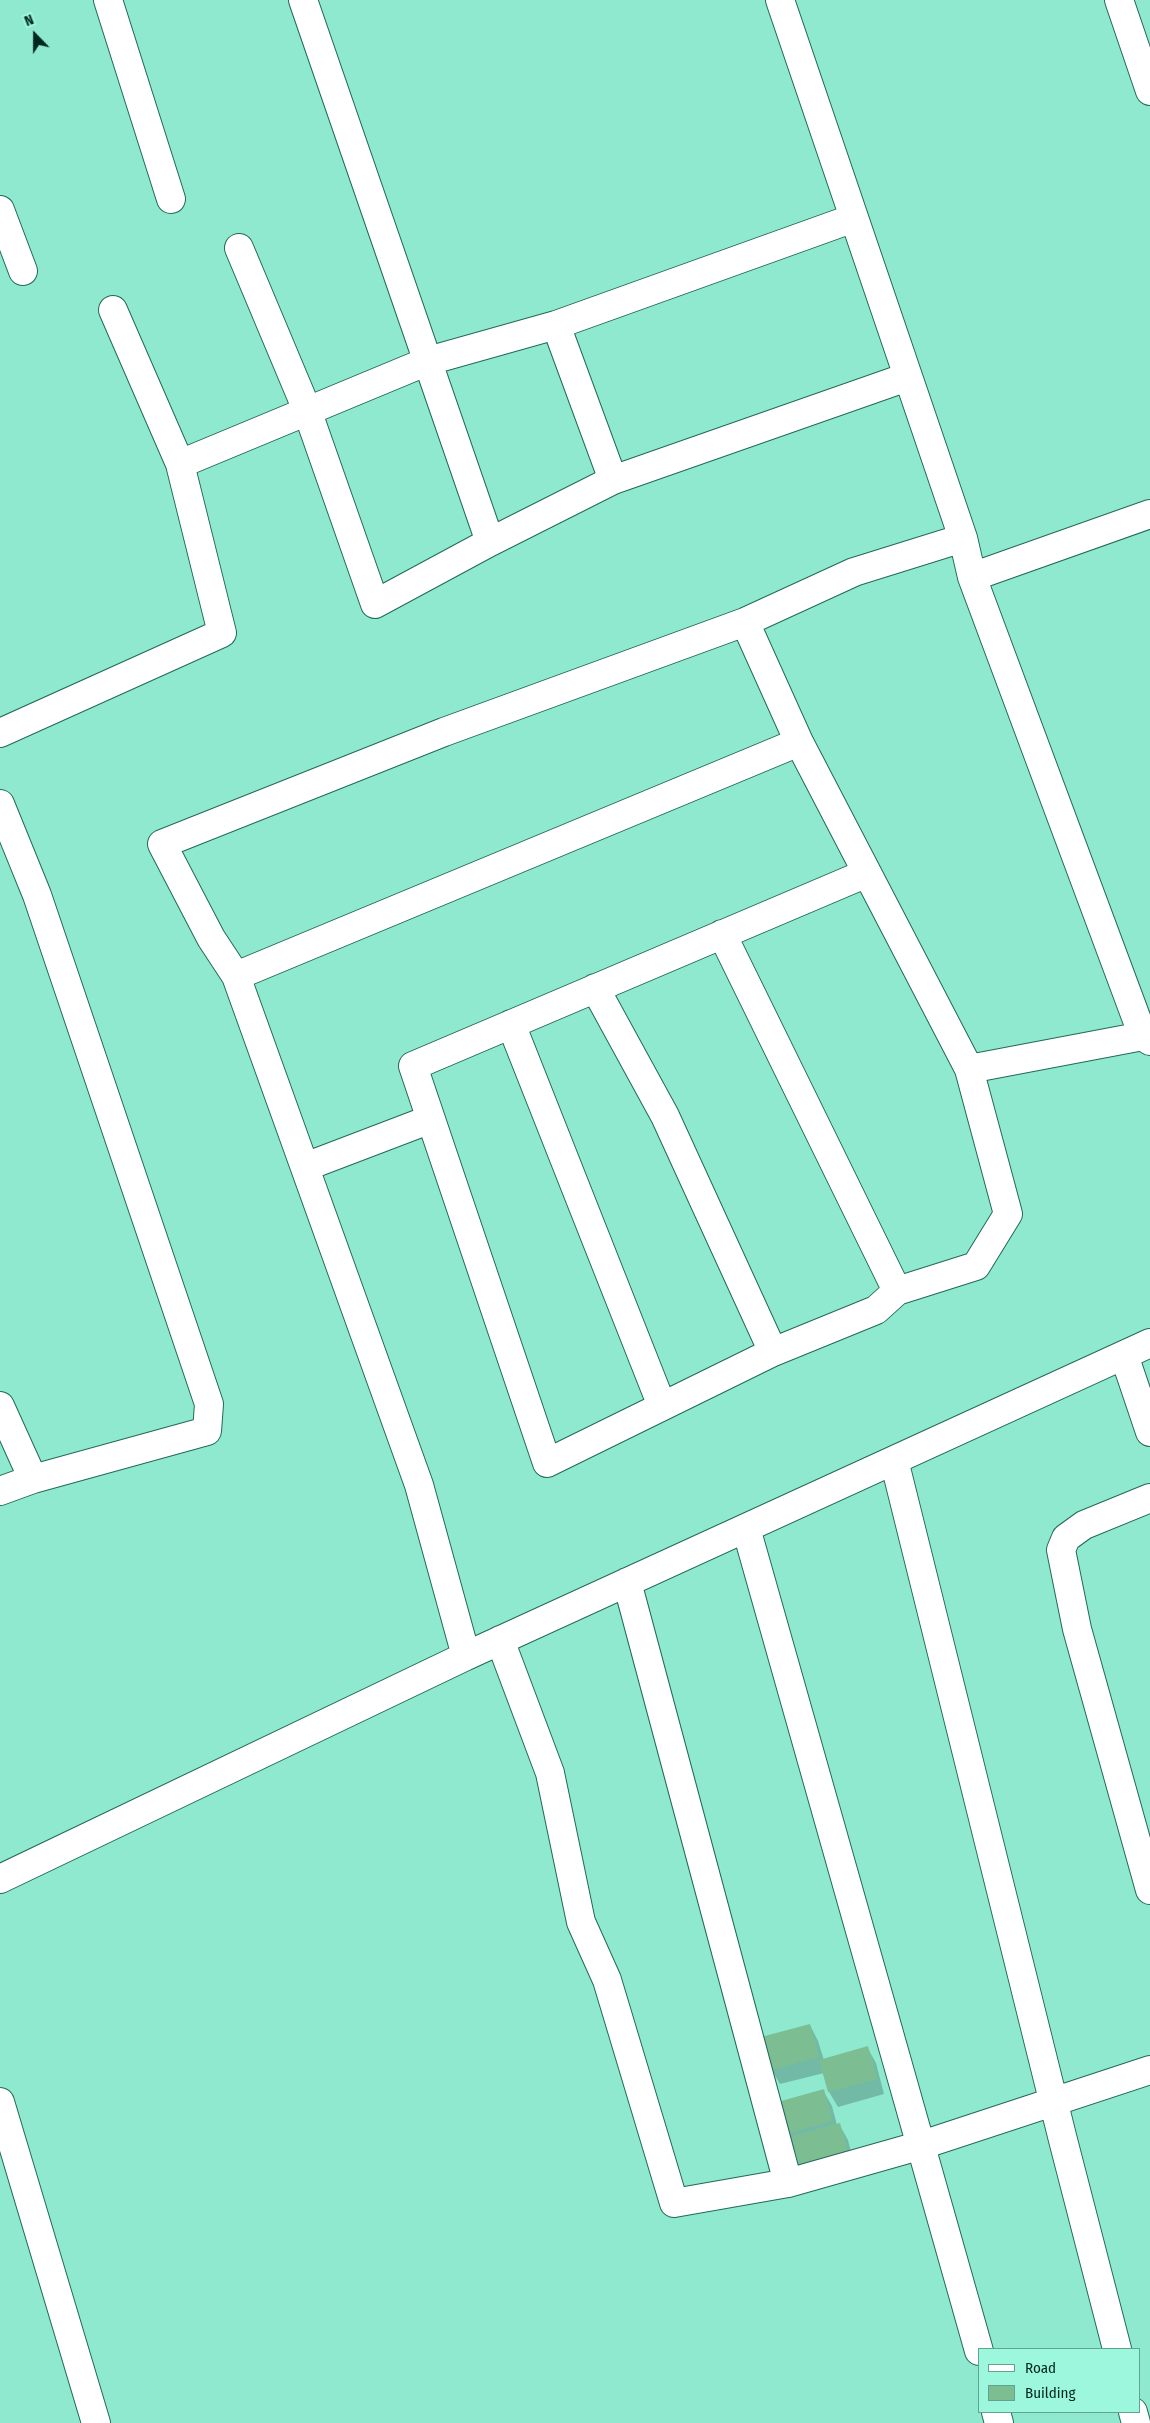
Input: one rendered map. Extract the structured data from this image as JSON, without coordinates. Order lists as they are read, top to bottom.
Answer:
{
  "legend": ["Road", "Building"],
  "north": "top"
}
